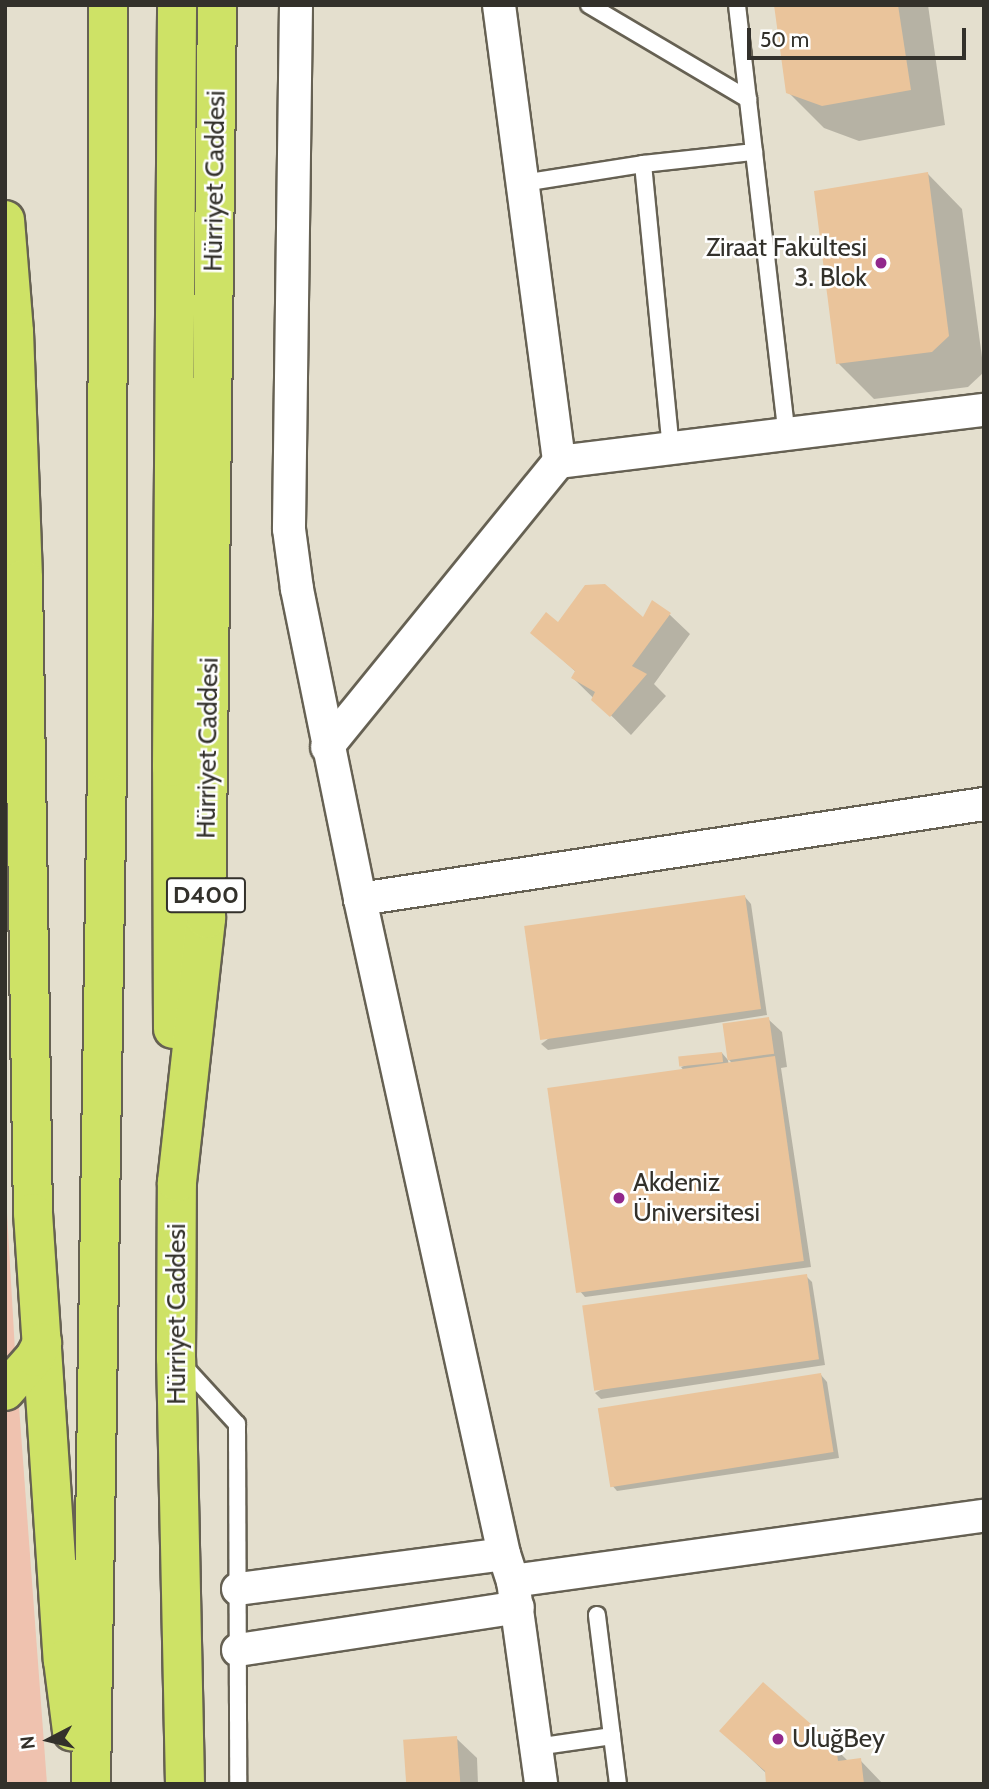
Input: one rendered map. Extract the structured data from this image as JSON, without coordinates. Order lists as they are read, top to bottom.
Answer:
{
  "streets": {
    "highway": ["Hürriyet Caddesi", "D400"]
  },
  "places": ["Ziraat Fakültesi 3. Blok", "Akdeniz Üniversitesi", "UluğBey"],
  "scale_bar": "50 m",
  "north": "left"
}
